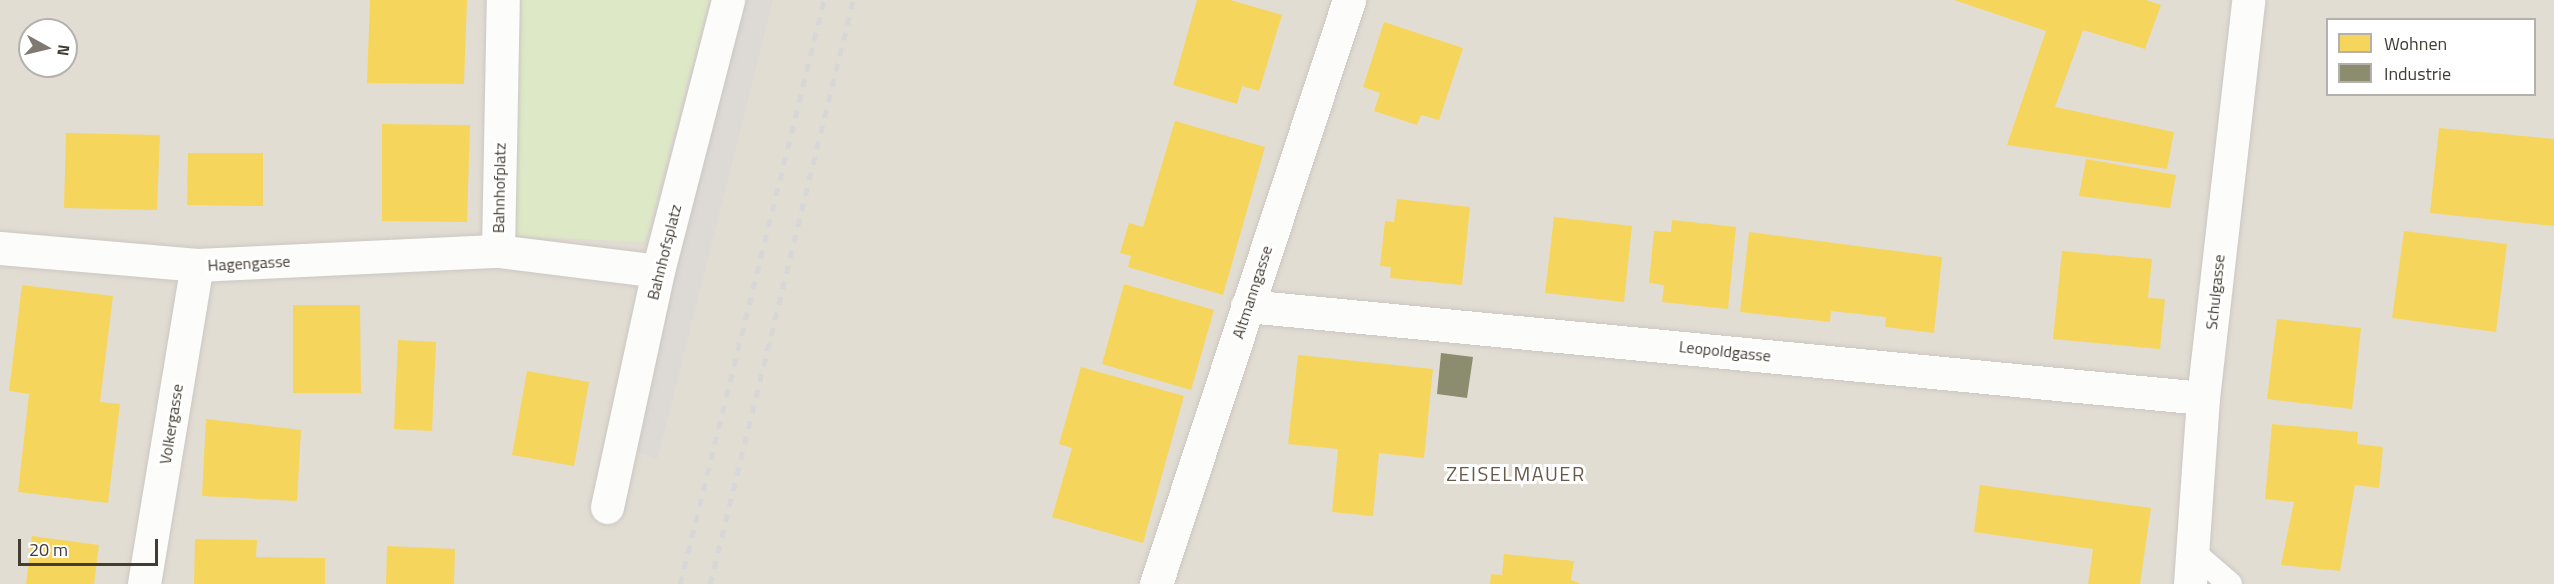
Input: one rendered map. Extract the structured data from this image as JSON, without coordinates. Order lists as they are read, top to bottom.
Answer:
{
  "streets": {
    "street": [
      "Bahnhofplatz",
      "Bahnhofsplatz",
      "Hagengasse",
      "Altmanngasse",
      "Schulgasse",
      "Leopoldgasse",
      "Volkergasse"
    ]
  },
  "crossings": [
    ["Bahnhofplatz", "Bahnhofsplatz"],
    ["Bahnhofplatz", "Hagengasse"],
    ["Hagengasse", "Volkergasse"],
    ["Altmanngasse", "Leopoldgasse"],
    ["Schulgasse", "Leopoldgasse"]
  ],
  "districts": ["ZEISELMAUER"],
  "legend": ["Wohnen", "Industrie"],
  "scale_bar": "20 m",
  "north": "right"
}
